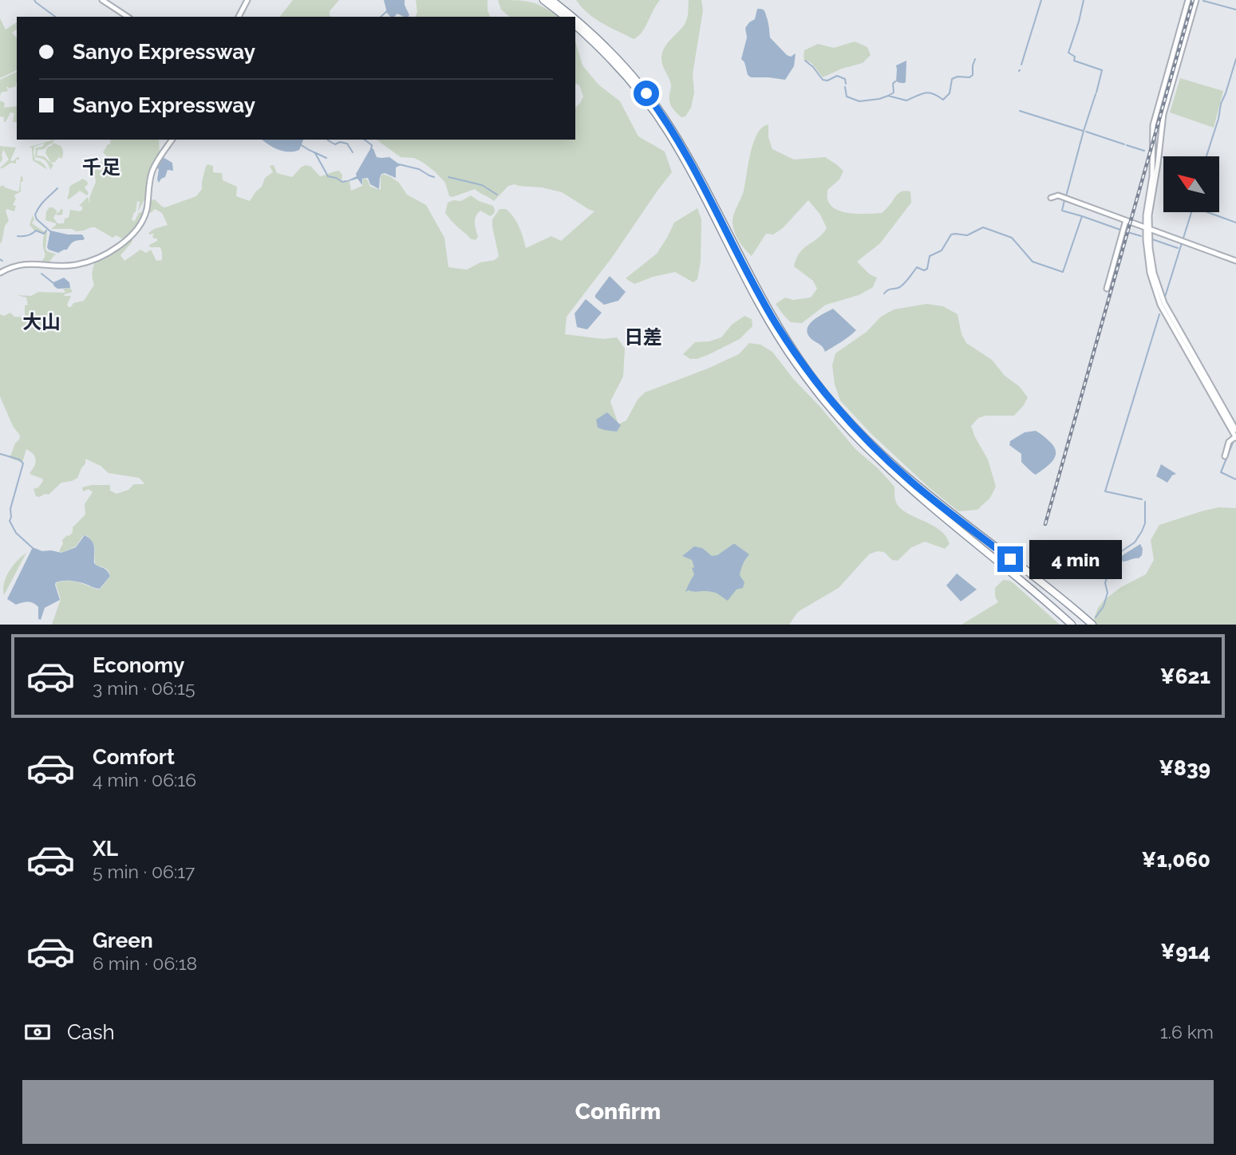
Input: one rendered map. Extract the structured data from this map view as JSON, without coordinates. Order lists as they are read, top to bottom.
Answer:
{
  "districts": ["千足", "大山", "日差"],
  "north": "top left",
  "page": {
    "banner": ["Sanyo Expressway", "Sanyo Expressway"],
    "bubble": "4 min",
    "list": [
      {
        "name": "Economy",
        "note": "3 min · 06:15",
        "value": "¥621"
      },
      {
        "name": "Comfort",
        "note": "4 min · 06:16",
        "value": "¥839"
      },
      {
        "name": "XL",
        "note": "5 min · 06:17",
        "value": "¥1,060"
      },
      {
        "name": "Green",
        "note": "6 min · 06:18",
        "value": "¥914"
      }
    ],
    "pay": ["Cash", "1.6 km"],
    "buttons": "Confirm"
  }
}
